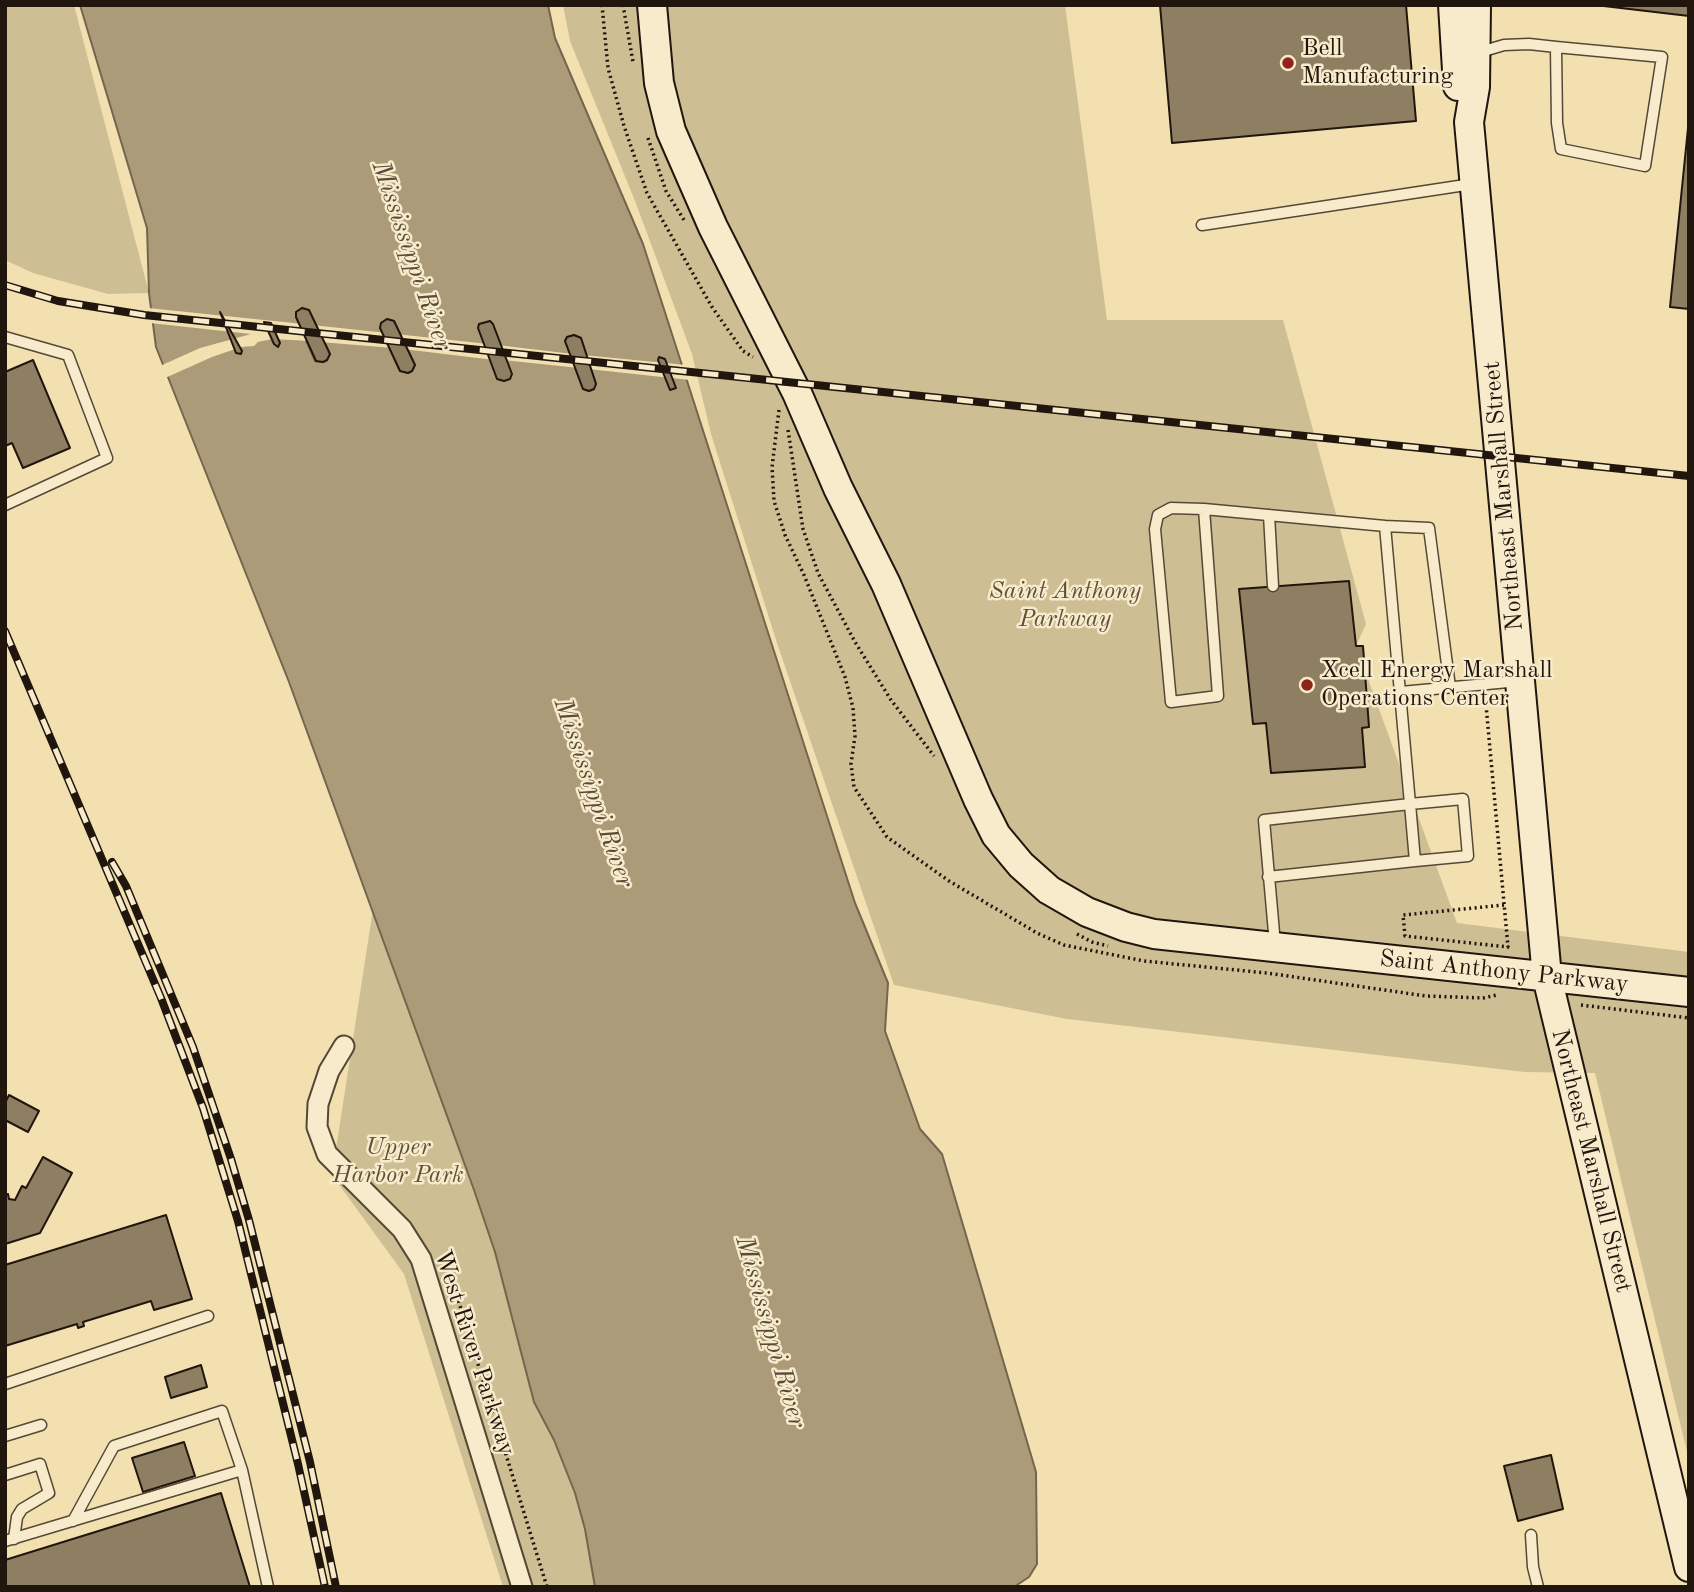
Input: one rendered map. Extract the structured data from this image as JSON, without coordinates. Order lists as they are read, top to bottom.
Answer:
{
  "streets": {
    "street": ["Northeast Marshall Street", "Saint Anthony Parkway", "West River Parkway"]
  },
  "crossings": [
    ["Northeast Marshall Street", "Saint Anthony Parkway"]
  ],
  "water": ["Mississippi River"],
  "parks": ["Saint Anthony Parkway", "Upper Harbor Park"],
  "places": ["Bell Manufacturing", "Xcell Energy Marshall Operations Center"]
}
